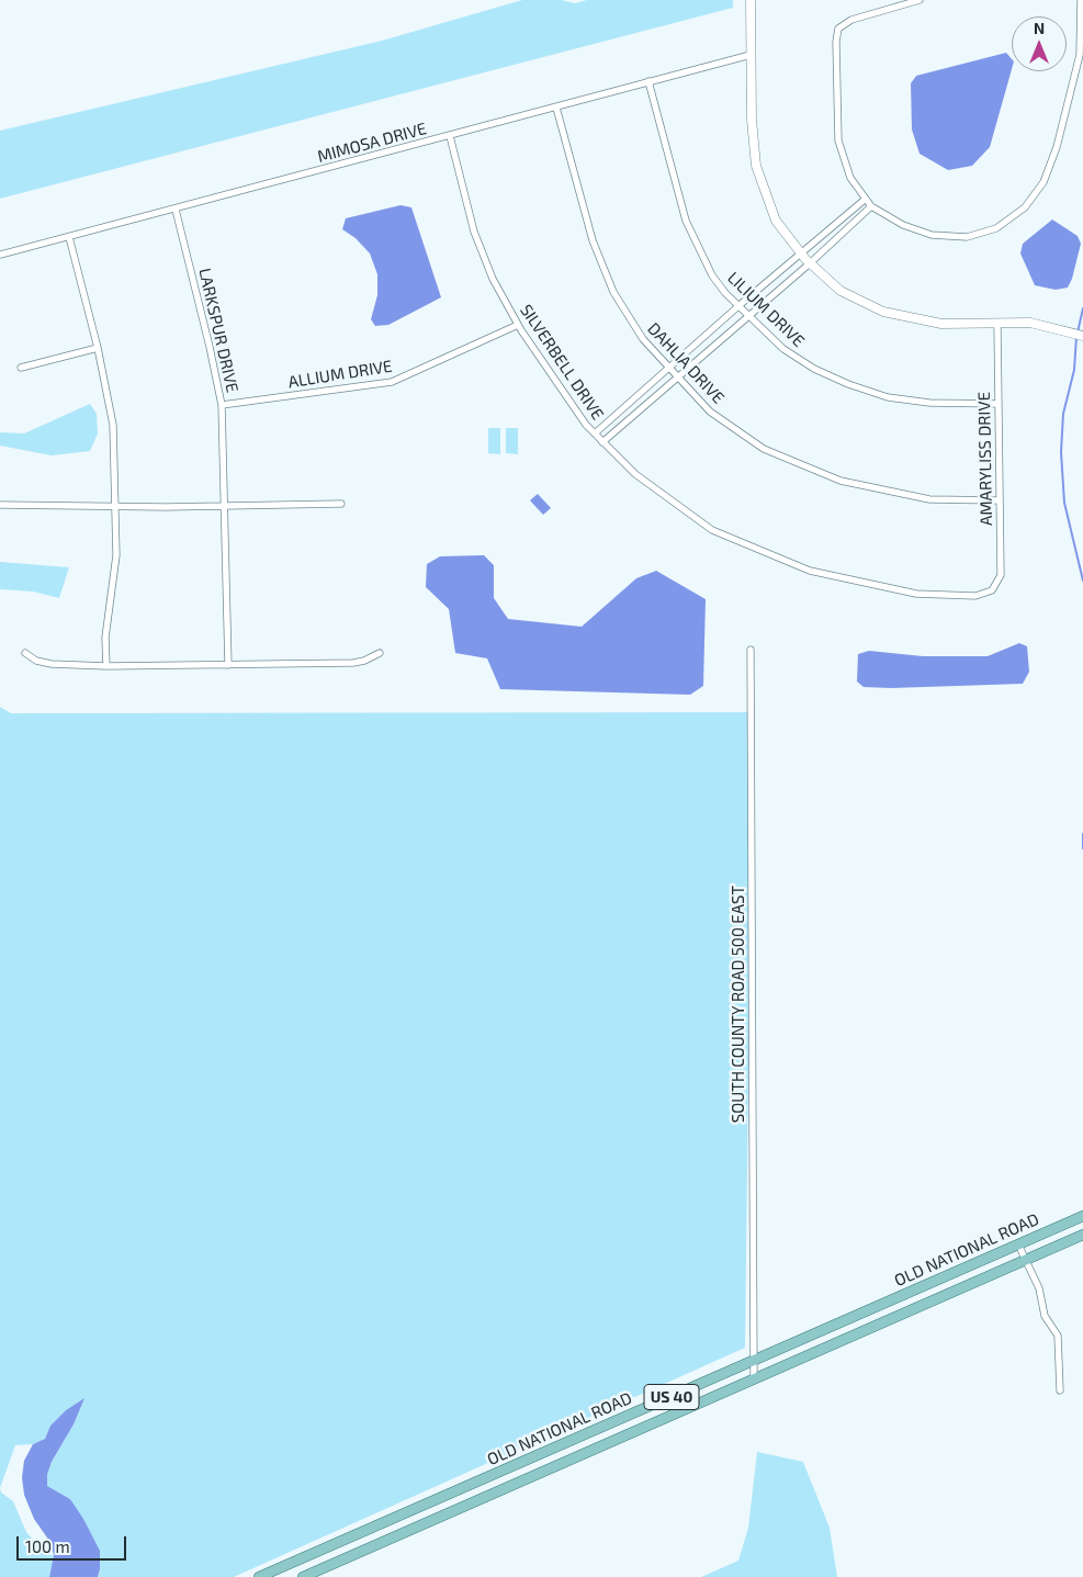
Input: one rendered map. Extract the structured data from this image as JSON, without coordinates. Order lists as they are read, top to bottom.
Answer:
{
  "streets": {
    "main road": ["OLD NATIONAL ROAD", "US 40"],
    "street": [
      "MIMOSA DRIVE",
      "LILIUM DRIVE",
      "LARKSPUR DRIVE",
      "SILVERBELL DRIVE",
      "DAHLIA DRIVE",
      "ALLIUM DRIVE",
      "AMARYLISS DRIVE",
      "SOUTH COUNTY ROAD 500 EAST"
    ]
  },
  "crossings": [
    ["MIMOSA DRIVE", "LILIUM DRIVE"],
    ["MIMOSA DRIVE", "LARKSPUR DRIVE"],
    ["MIMOSA DRIVE", "SILVERBELL DRIVE"],
    ["MIMOSA DRIVE", "DAHLIA DRIVE"],
    ["LILIUM DRIVE", "AMARYLISS DRIVE"],
    ["LARKSPUR DRIVE", "ALLIUM DRIVE"],
    ["SILVERBELL DRIVE", "ALLIUM DRIVE"],
    ["SILVERBELL DRIVE", "AMARYLISS DRIVE"],
    ["DAHLIA DRIVE", "AMARYLISS DRIVE"],
    ["SOUTH COUNTY ROAD 500 EAST", "OLD NATIONAL ROAD"]
  ],
  "scale_bar": "100 m",
  "north": "top"
}
